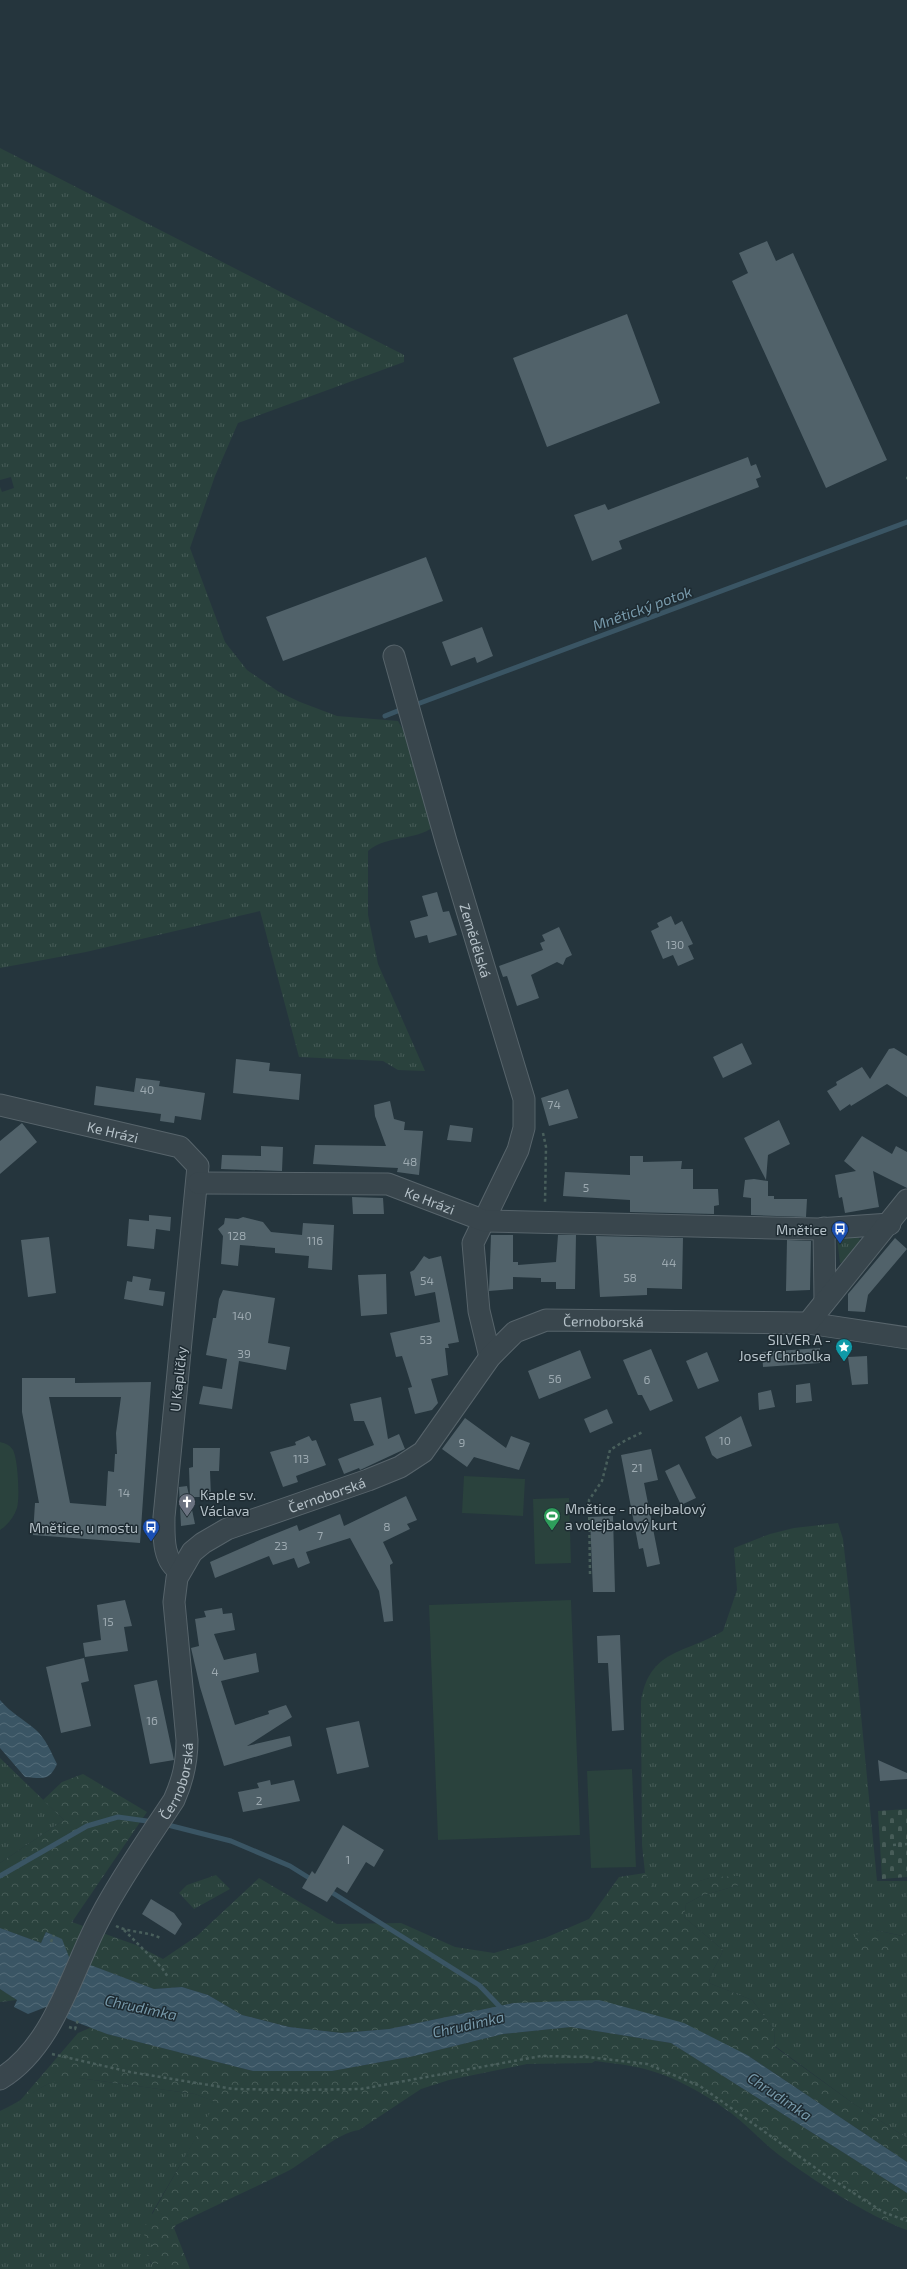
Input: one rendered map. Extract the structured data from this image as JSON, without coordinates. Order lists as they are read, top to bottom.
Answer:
{
  "streets": {
    "street": [
      "Zemědělská",
      "Ke Hrázi",
      "Černoborská",
      "U Kapličky"
    ]
  },
  "crossings": [
    ["Zemědělská", "Ke Hrázi"],
    ["Zemědělská", "Černoborská"],
    ["Ke Hrázi", "U Kapličky"],
    ["Černoborská", "U Kapličky"]
  ],
  "water": ["Mnětický potok", "Chrudimka"],
  "places": {
    "bus stop": ["Mnětice", "Mnětice, u mostu"],
    "place": ["SILVER A - Josef Chrbolka"],
    "church": ["Kaple sv. Václava"],
    "sports": ["Mnětice - nohejbalový a volejbalový kurt"]
  },
  "house_numbers": [
    "130",
    "40",
    "74",
    "48",
    "5",
    "128",
    "116",
    "44",
    "58",
    "54",
    "140",
    "53",
    "39",
    "56",
    "6",
    "10",
    "9",
    "113",
    "21",
    "14",
    "8",
    "7",
    "23",
    "15",
    "4",
    "16",
    "2",
    "1"
  ]
}
